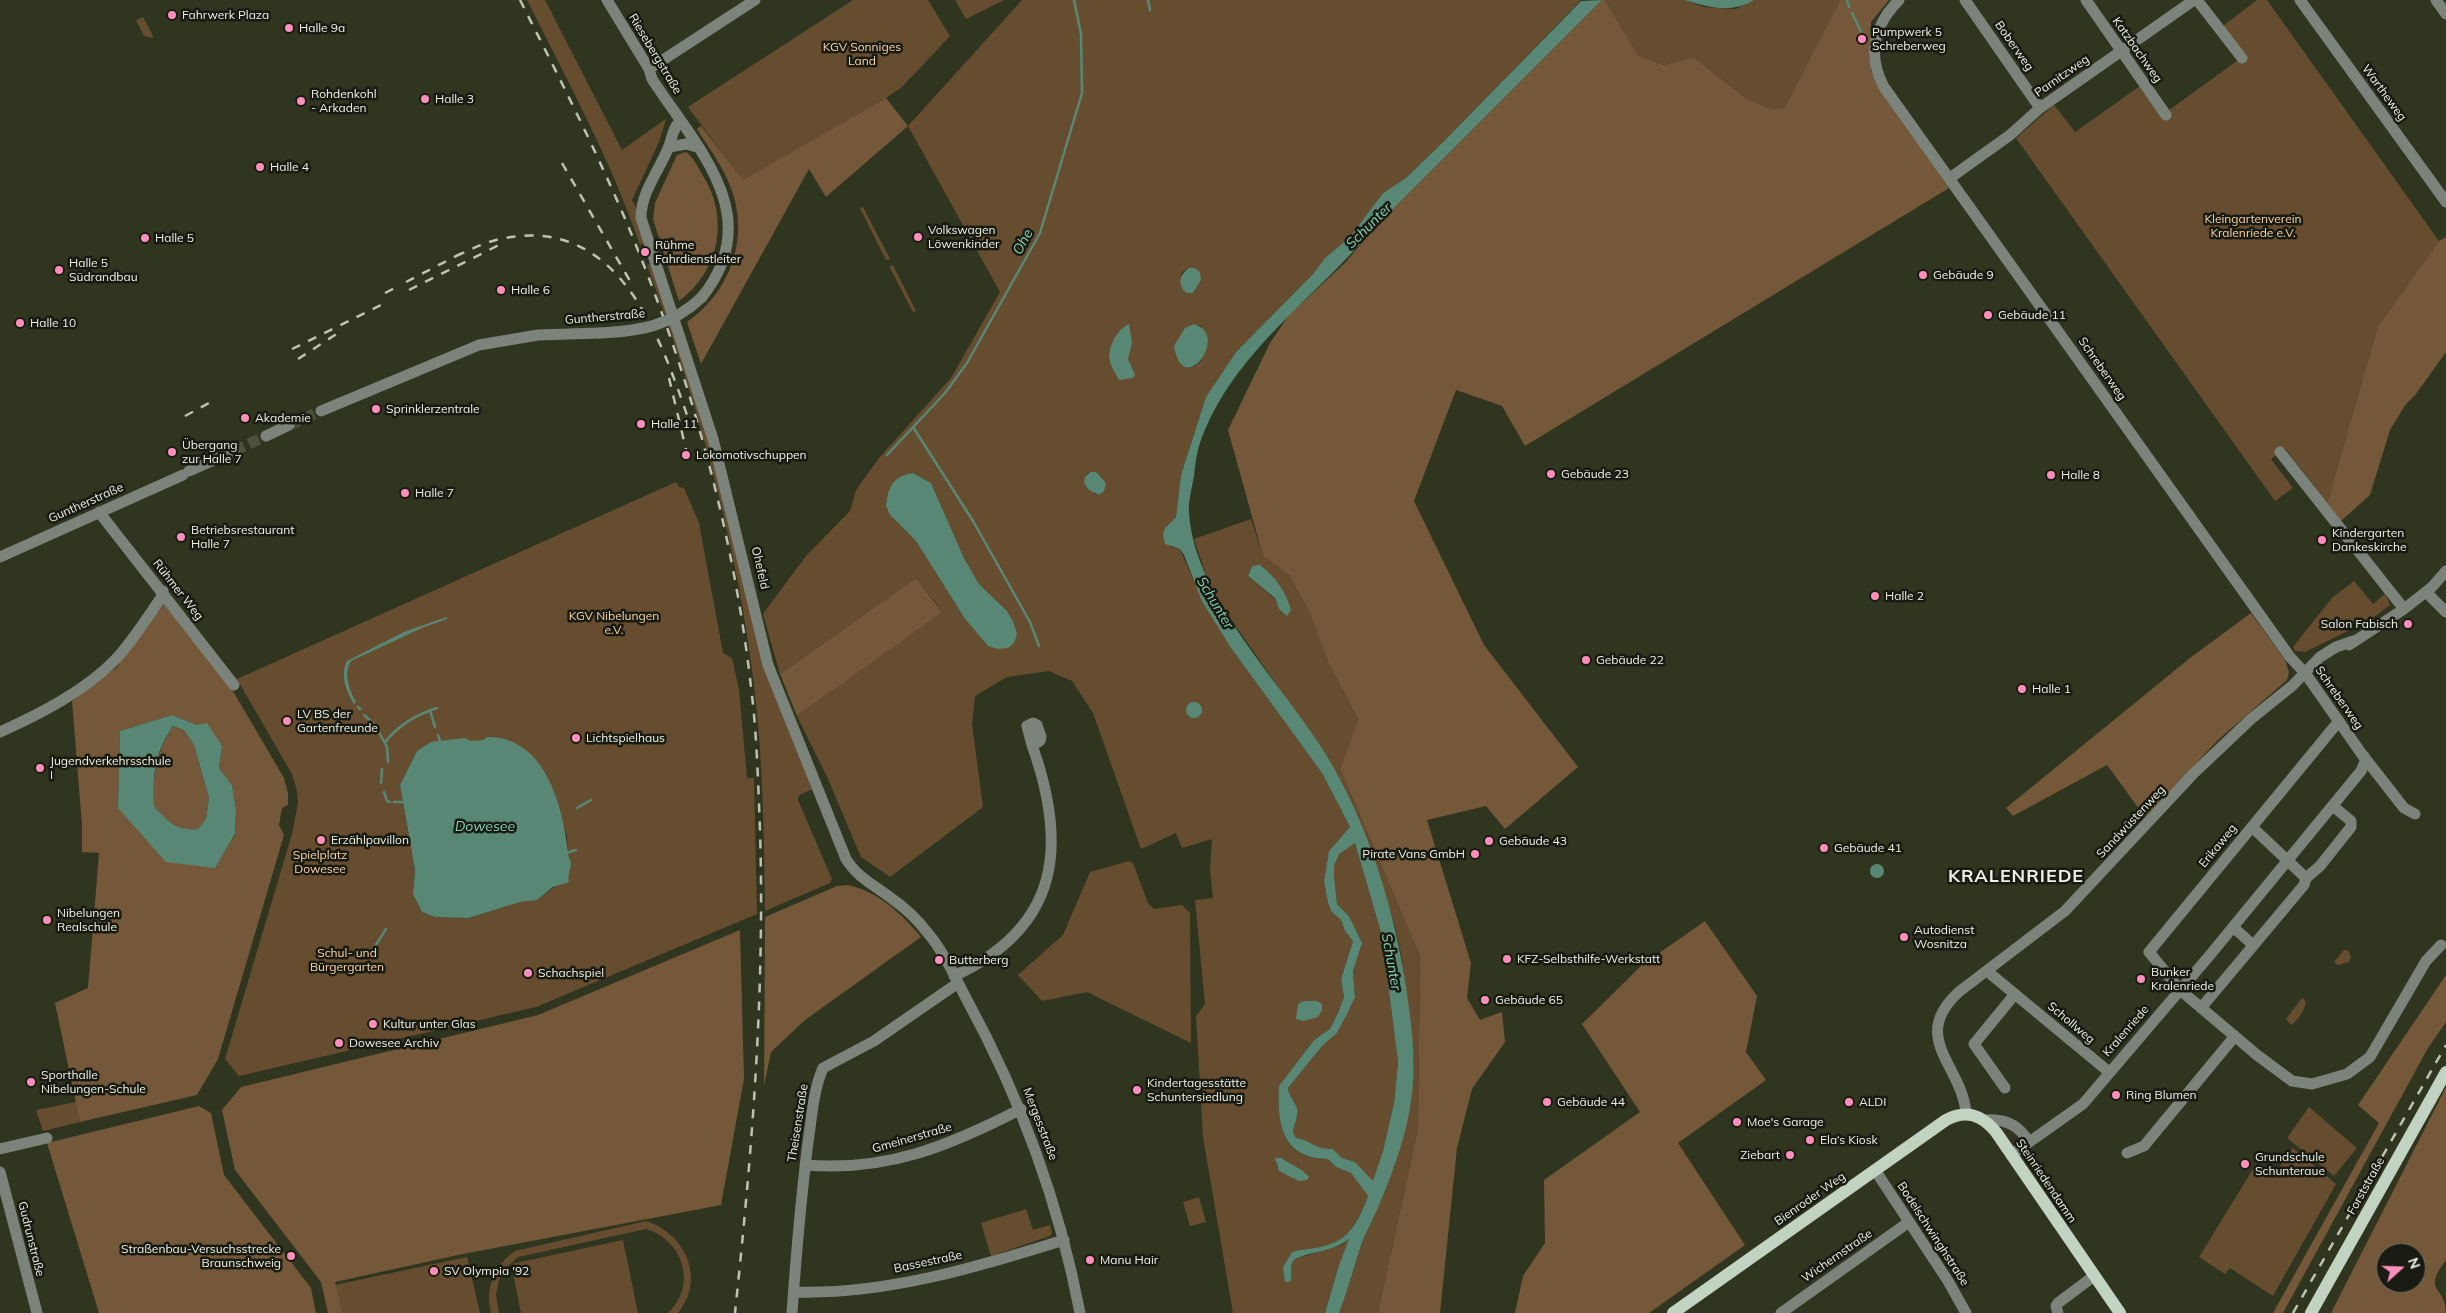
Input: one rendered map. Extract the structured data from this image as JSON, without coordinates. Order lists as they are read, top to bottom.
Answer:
{
  "streets": {
    "main road": ["Steinriedendamm", "Forststraße", "Bienroder Weg"],
    "street": [
      "Boberweg",
      "Katzbachweg",
      "Riesebergstraße",
      "Parnitzweg",
      "Wartheweg",
      "Guntherstraße",
      "Schreberweg",
      "Ohefeld",
      "Rühmer Weg",
      "Sandwüstenweg",
      "Erikaweg",
      "Schollweg",
      "Kralenriede",
      "Theisenstraße",
      "Mergesstraße",
      "Gmeinerstraße",
      "Bodelschwinghstraße",
      "Gudrunstraße",
      "Wichernstraße",
      "Bassestraße"
    ]
  },
  "crossings": [
    ["Boberweg", "Parnitzweg"],
    ["Katzbachweg", "Parnitzweg"],
    ["Riesebergstraße", "Guntherstraße"],
    ["Riesebergstraße", "Ohefeld"],
    ["Parnitzweg", "Schreberweg"],
    ["Guntherstraße", "Ohefeld"],
    ["Guntherstraße", "Rühmer Weg"],
    ["Schreberweg", "Sandwüstenweg"],
    ["Schreberweg", "Erikaweg"],
    ["Schreberweg", "Kralenriede"],
    ["Ohefeld", "Mergesstraße"],
    ["Sandwüstenweg", "Schollweg"],
    ["Sandwüstenweg", "Bienroder Weg"],
    ["Erikaweg", "Kralenriede"],
    ["Schollweg", "Kralenriede"],
    ["Kralenriede", "Steinriedendamm"],
    ["Theisenstraße", "Mergesstraße"],
    ["Theisenstraße", "Gmeinerstraße"],
    ["Theisenstraße", "Bassestraße"],
    ["Mergesstraße", "Gmeinerstraße"],
    ["Mergesstraße", "Bassestraße"],
    ["Bienroder Weg", "Bodelschwinghstraße"],
    ["Bodelschwinghstraße", "Wichernstraße"]
  ],
  "districts": ["KRALENRIEDE"],
  "water": ["Schunter", "Ohe", "Dowesee"],
  "parks": [
    "KGV Sonniges Land",
    "Kleingartenverein Kralenriede e.V.",
    "KGV Nibelungen e.V.",
    "Spielplatz Dowesee",
    "Schul- und Bürgergarten"
  ],
  "places": [
    "Fahrwerk Plaza",
    "Halle 9a",
    "Pumpwerk 5 Schreberweg",
    "Halle 3",
    "Rohdenkohl - Arkaden",
    "Halle 4",
    "Volkswagen Löwenkinder",
    "Halle 5",
    "Rühme Fahrdienstleiter",
    "Halle 5 Südrandbau",
    "Gebäude 9",
    "Halle 6",
    "Gebäude 11",
    "Halle 10",
    "Sprinklerzentrale",
    "Akademie",
    "Halle 11",
    "Übergang zur Halle 7",
    "Lokomotivschuppen",
    "Gebäude 23",
    "Halle 8",
    "Halle 7",
    "Betriebsrestaurant Halle 7",
    "Kindergarten Dankeskirche",
    "Halle 2",
    "Salon Fabisch",
    "Gebäude 22",
    "Halle 1",
    "LV BS der Gartenfreunde",
    "Lichtspielhaus",
    "Jugendverkehrsschule I",
    "Erzählpavillon",
    "Gebäude 43",
    "Gebäude 41",
    "Pirate Vans GmbH",
    "Nibelungen Realschule",
    "Autodienst Wosnitza",
    "KFZ-Selbsthilfe-Werkstatt",
    "Butterberg",
    "Schachspiel",
    "Bunker Kralenriede",
    "Gebäude 65",
    "Kultur unter Glas",
    "Dowesee Archiv",
    "Sporthalle Nibelungen-Schule",
    "Kindertagesstätte Schuntersiedlung",
    "Ring Blumen",
    "Gebäude 44",
    "ALDI",
    "Moe's Garage",
    "Ela‘s Kiosk",
    "Ziebart",
    "Grundschule Schunteraue",
    "Straßenbau-Versuchsstrecke Braunschweig",
    "Manu Hair",
    "SV Olympia '92"
  ],
  "north": "right"
}
